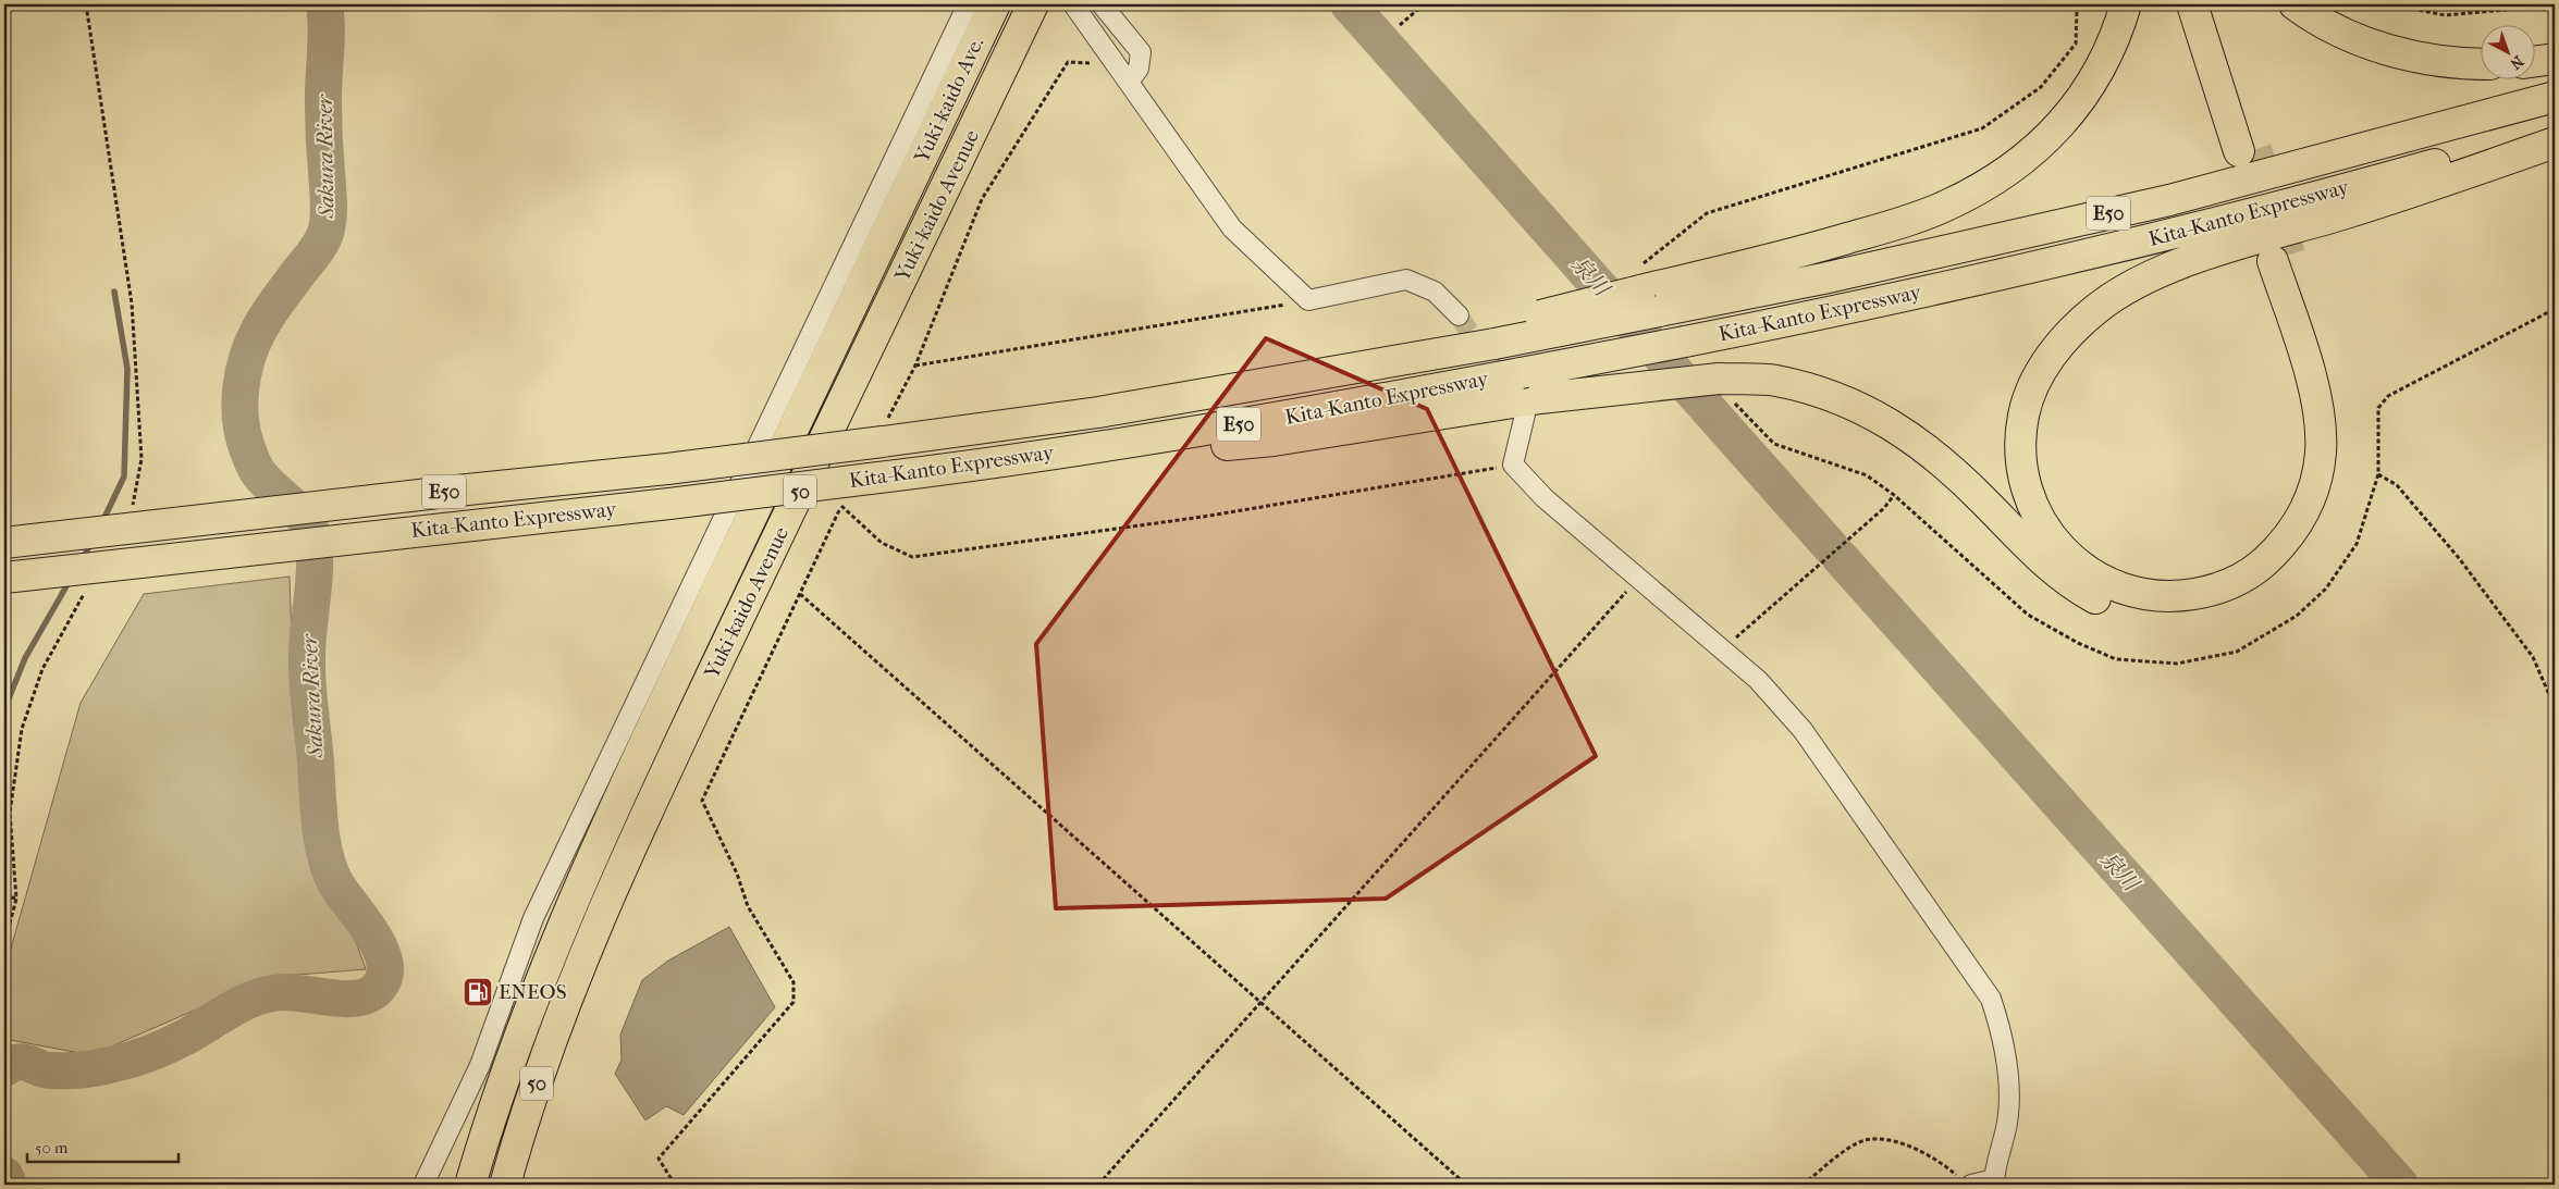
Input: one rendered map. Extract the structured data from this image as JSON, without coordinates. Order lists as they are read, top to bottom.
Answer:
{
  "streets": {
    "highway": [
      "Yuki-kaido Avenue",
      "E50",
      "Kita-Kanto Expressway",
      "50"
    ]
  },
  "water": ["Sakura River", "泉川"],
  "places": {
    "fuel station": ["ENEOS"]
  },
  "scale_bar": "50 m",
  "north": "bottom right"
}
